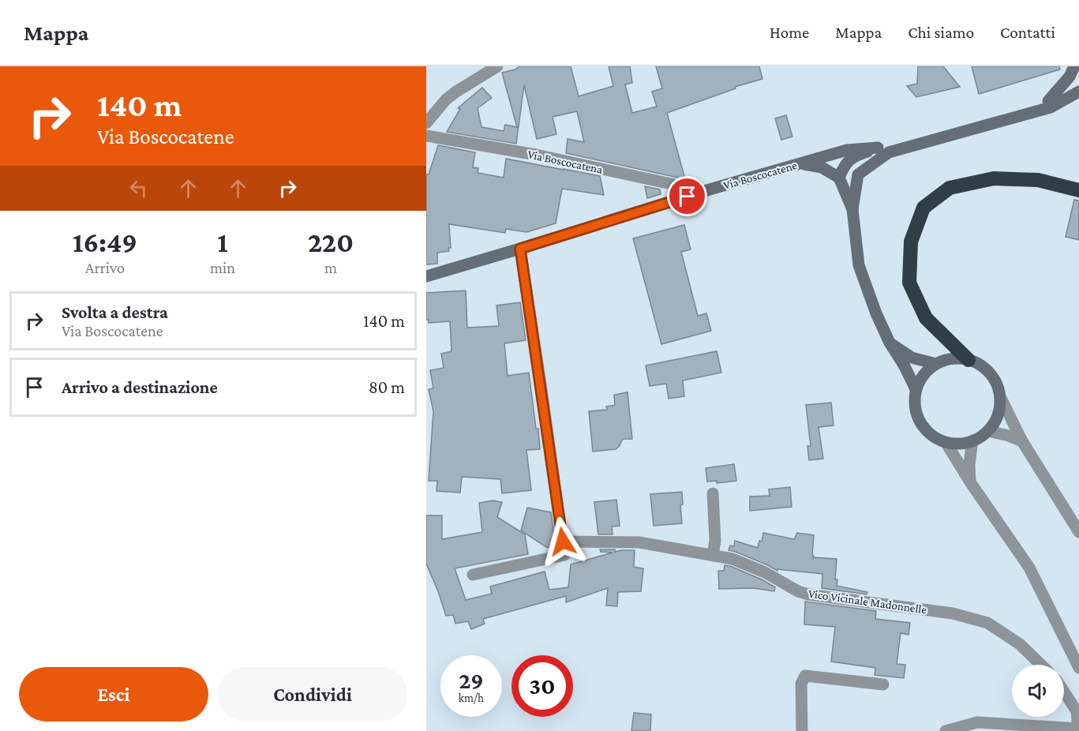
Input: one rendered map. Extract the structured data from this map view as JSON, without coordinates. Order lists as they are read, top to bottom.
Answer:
{
  "streets": {
    "street": ["Via Boscocatena", "Via Boscocatene", "Vico Vicinale Madonnelle"]
  },
  "crossings": [
    ["Via Boscocatena", "Via Boscocatene"]
  ],
  "page": {
    "header": "Mappa",
    "nav": [
      "Home",
      "Mappa",
      "Chi siamo",
      "Contatti"
    ],
    "turn": ["140 m", "Via Boscocatene"],
    "eta": [
      "16:49",
      "Arrivo",
      "1",
      "min",
      "220",
      "m"
    ],
    "list": [
      {
        "name": "Svolta a destra",
        "note": "Via Boscocatene",
        "value": "140 m"
      },
      {
        "name": "Arrivo a destinazione",
        "value": "80 m"
      }
    ],
    "speed": "29 km/h",
    "limit": "30",
    "buttons": ["Esci", "Condividi"]
  }
}
